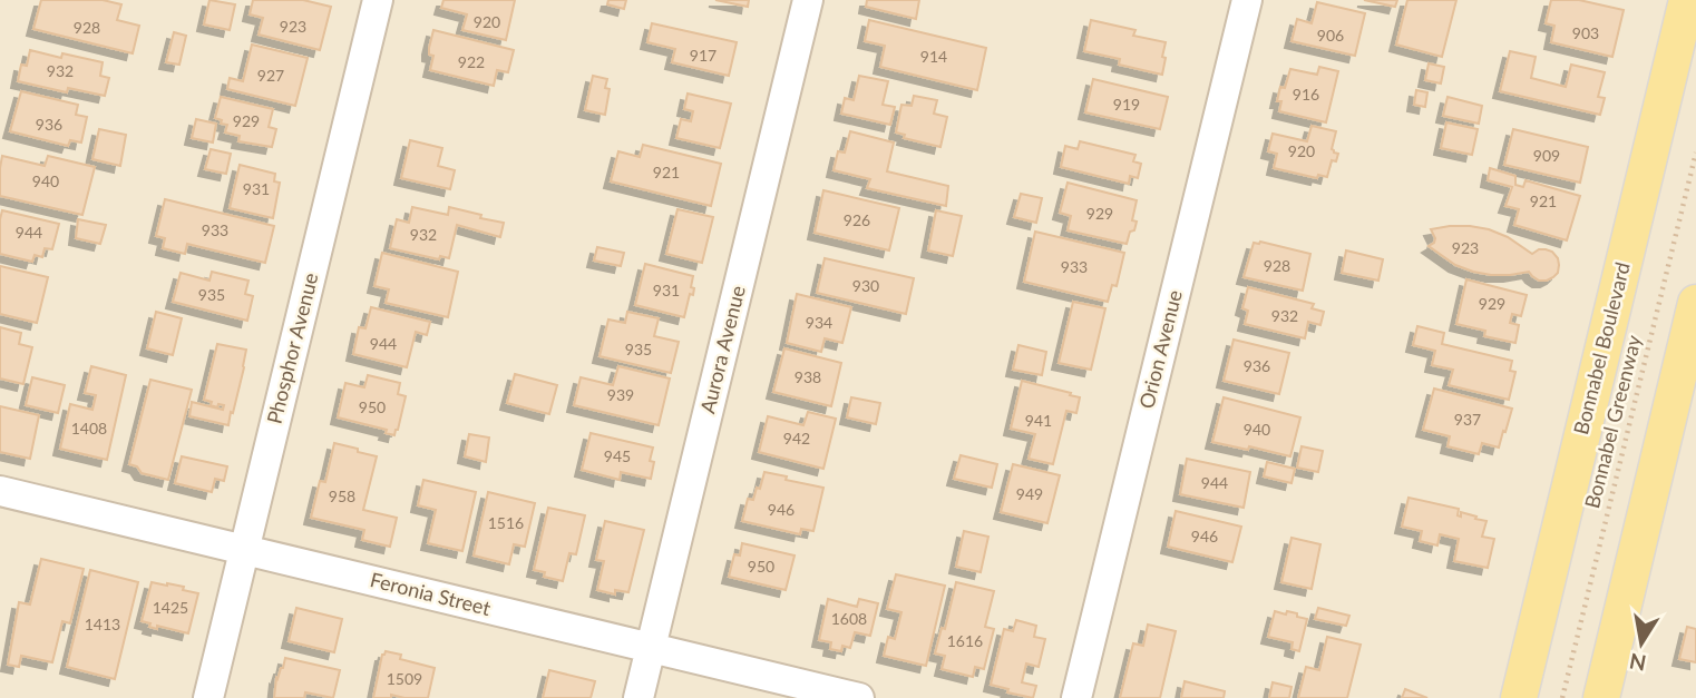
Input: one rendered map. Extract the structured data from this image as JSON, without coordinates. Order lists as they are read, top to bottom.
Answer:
{
  "streets": {
    "main road": ["Bonnabel Boulevard"],
    "street": [
      "Phosphor Avenue",
      "Aurora Avenue",
      "Orion Avenue",
      "Feronia Street"
    ],
    "path": ["Bonnabel Greenway"]
  },
  "crossings": [
    ["Phosphor Avenue", "Feronia Street"],
    ["Aurora Avenue", "Feronia Street"]
  ],
  "house_numbers": [
    "920",
    "923",
    "928",
    "903",
    "906",
    "917",
    "914",
    "922",
    "932",
    "927",
    "916",
    "919",
    "929",
    "936",
    "920",
    "909",
    "921",
    "940",
    "931",
    "921",
    "929",
    "926",
    "933",
    "944",
    "932",
    "923",
    "928",
    "933",
    "930",
    "931",
    "935",
    "929",
    "932",
    "934",
    "944",
    "935",
    "936",
    "938",
    "939",
    "950",
    "937",
    "941",
    "1408",
    "940",
    "942",
    "945",
    "944",
    "949",
    "958",
    "946",
    "1516",
    "946",
    "950",
    "1425",
    "1608",
    "1413",
    "1616",
    "1509"
  ],
  "north": "bottom"
}
